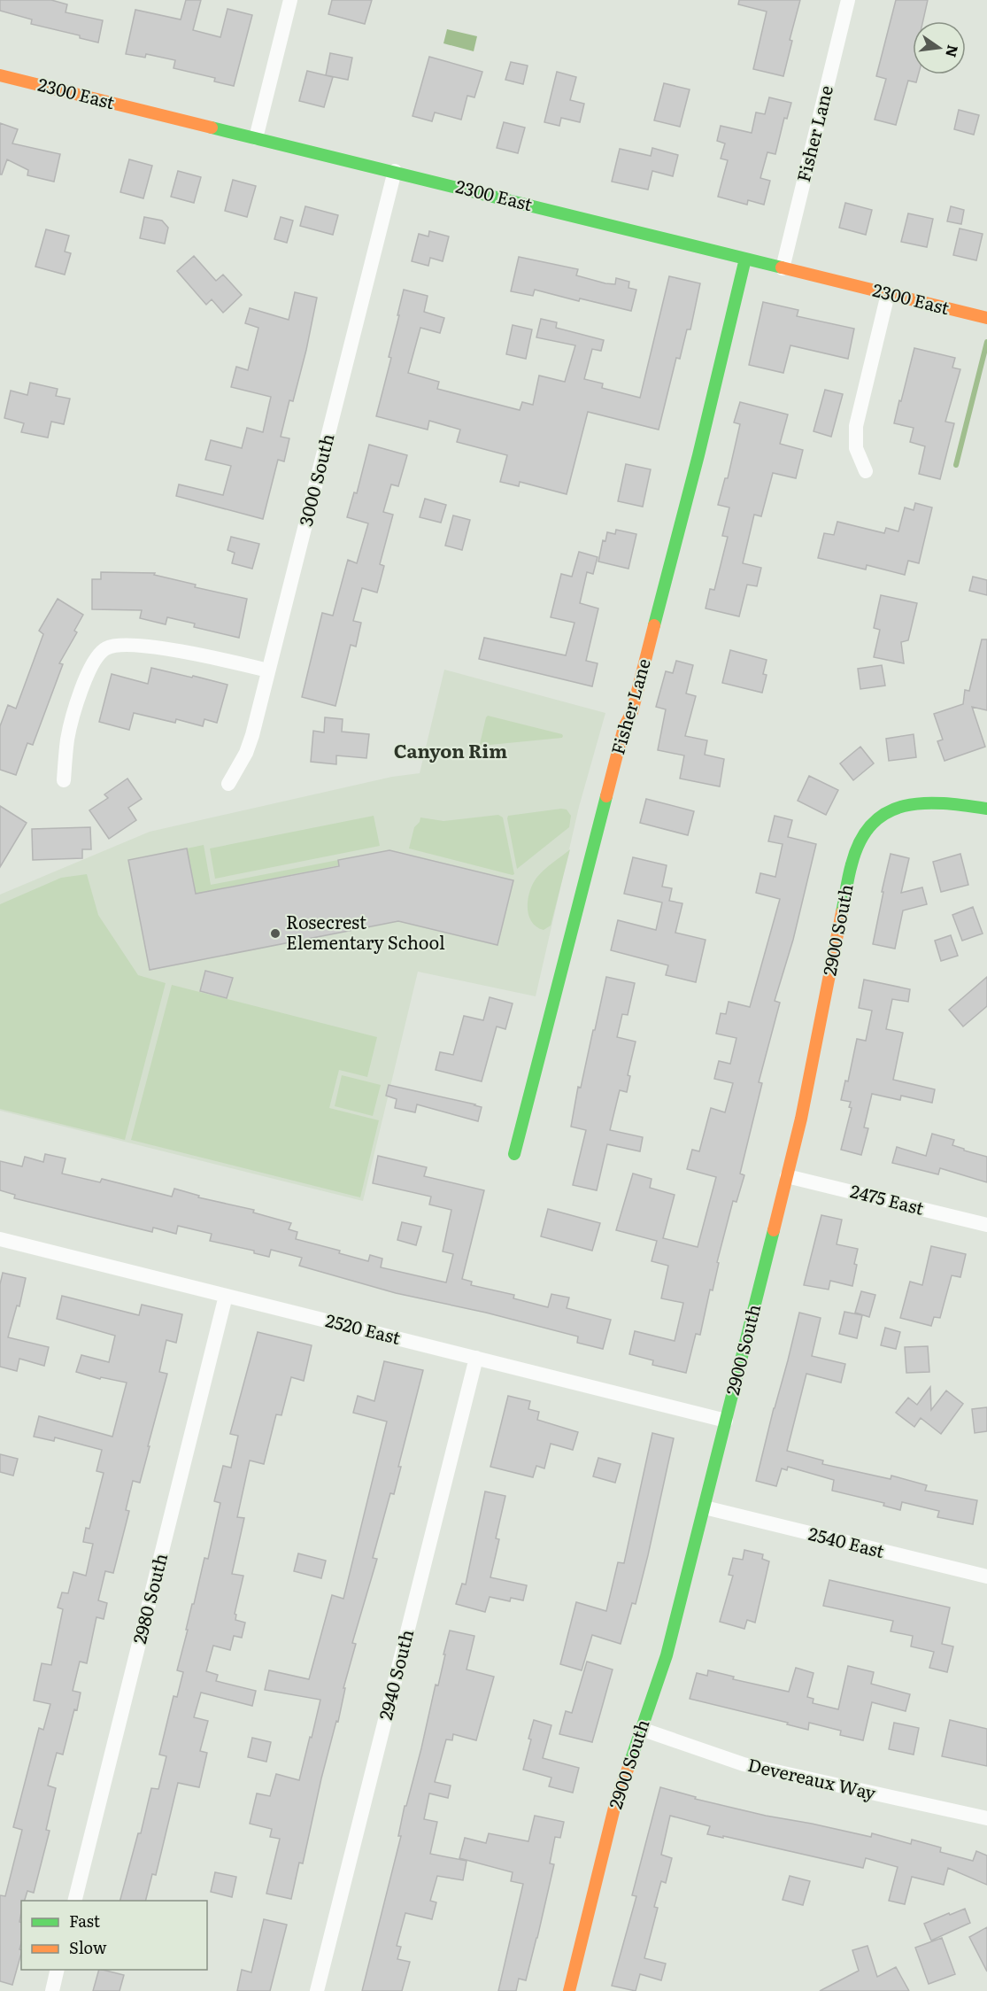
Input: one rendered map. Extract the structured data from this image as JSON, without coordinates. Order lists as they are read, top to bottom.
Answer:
{
  "streets": {
    "street": [
      "2300 East",
      "Fisher Lane",
      "3000 South",
      "2900 South",
      "2475 East",
      "2520 East",
      "2540 East",
      "2980 South",
      "2940 South",
      "Devereaux Way"
    ]
  },
  "crossings": [
    ["2300 East", "Fisher Lane"],
    ["2300 East", "3000 South"],
    ["2900 South", "2475 East"],
    ["2900 South", "2520 East"],
    ["2900 South", "2540 East"],
    ["2900 South", "Devereaux Way"],
    ["2520 East", "2980 South"],
    ["2520 East", "2940 South"]
  ],
  "districts": ["Canyon Rim"],
  "places": ["Rosecrest Elementary School"],
  "legend": ["Fast", "Slow"],
  "north": "right"
}
